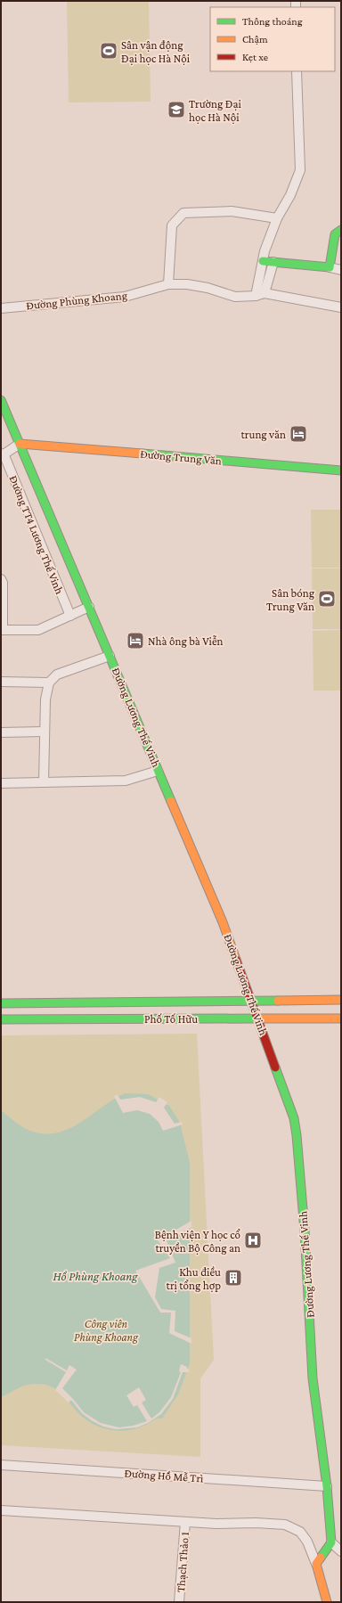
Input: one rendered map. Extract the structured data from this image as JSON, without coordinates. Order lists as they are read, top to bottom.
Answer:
{
  "streets": {
    "street": [
      "Đường Phùng Khoang",
      "Đường Trung Văn",
      "Đường TT4 Lương Thế Vinh",
      "Đường Lương Thế Vinh",
      "Phố Tố Hữu",
      "Đường Hồ Mễ Trì",
      "Thạch Thảo 1"
    ]
  },
  "crossings": [
    ["Đường Trung Văn", "Đường Lương Thế Vinh"],
    ["Đường Lương Thế Vinh", "Phố Tố Hữu"],
    ["Đường Lương Thế Vinh", "Đường Hồ Mễ Trì"]
  ],
  "water": ["Hồ Phùng Khoang"],
  "parks": ["Công viên Phùng Khoang"],
  "places": {
    "sports": ["Sân vận động Đại học Hà Nội", "Sân bóng Trung Văn"],
    "school or university": ["Trường Đại học Hà Nội"],
    "hotel": ["trung văn", "Nhà ông bà Viễn"],
    "hospital": ["Bệnh viện Y học cổ truyền Bộ Công an"],
    "building": ["Khu điều trị tổng hợp"]
  },
  "legend": ["Thông thoáng", "Chậm", "Kẹt xe"]
}
